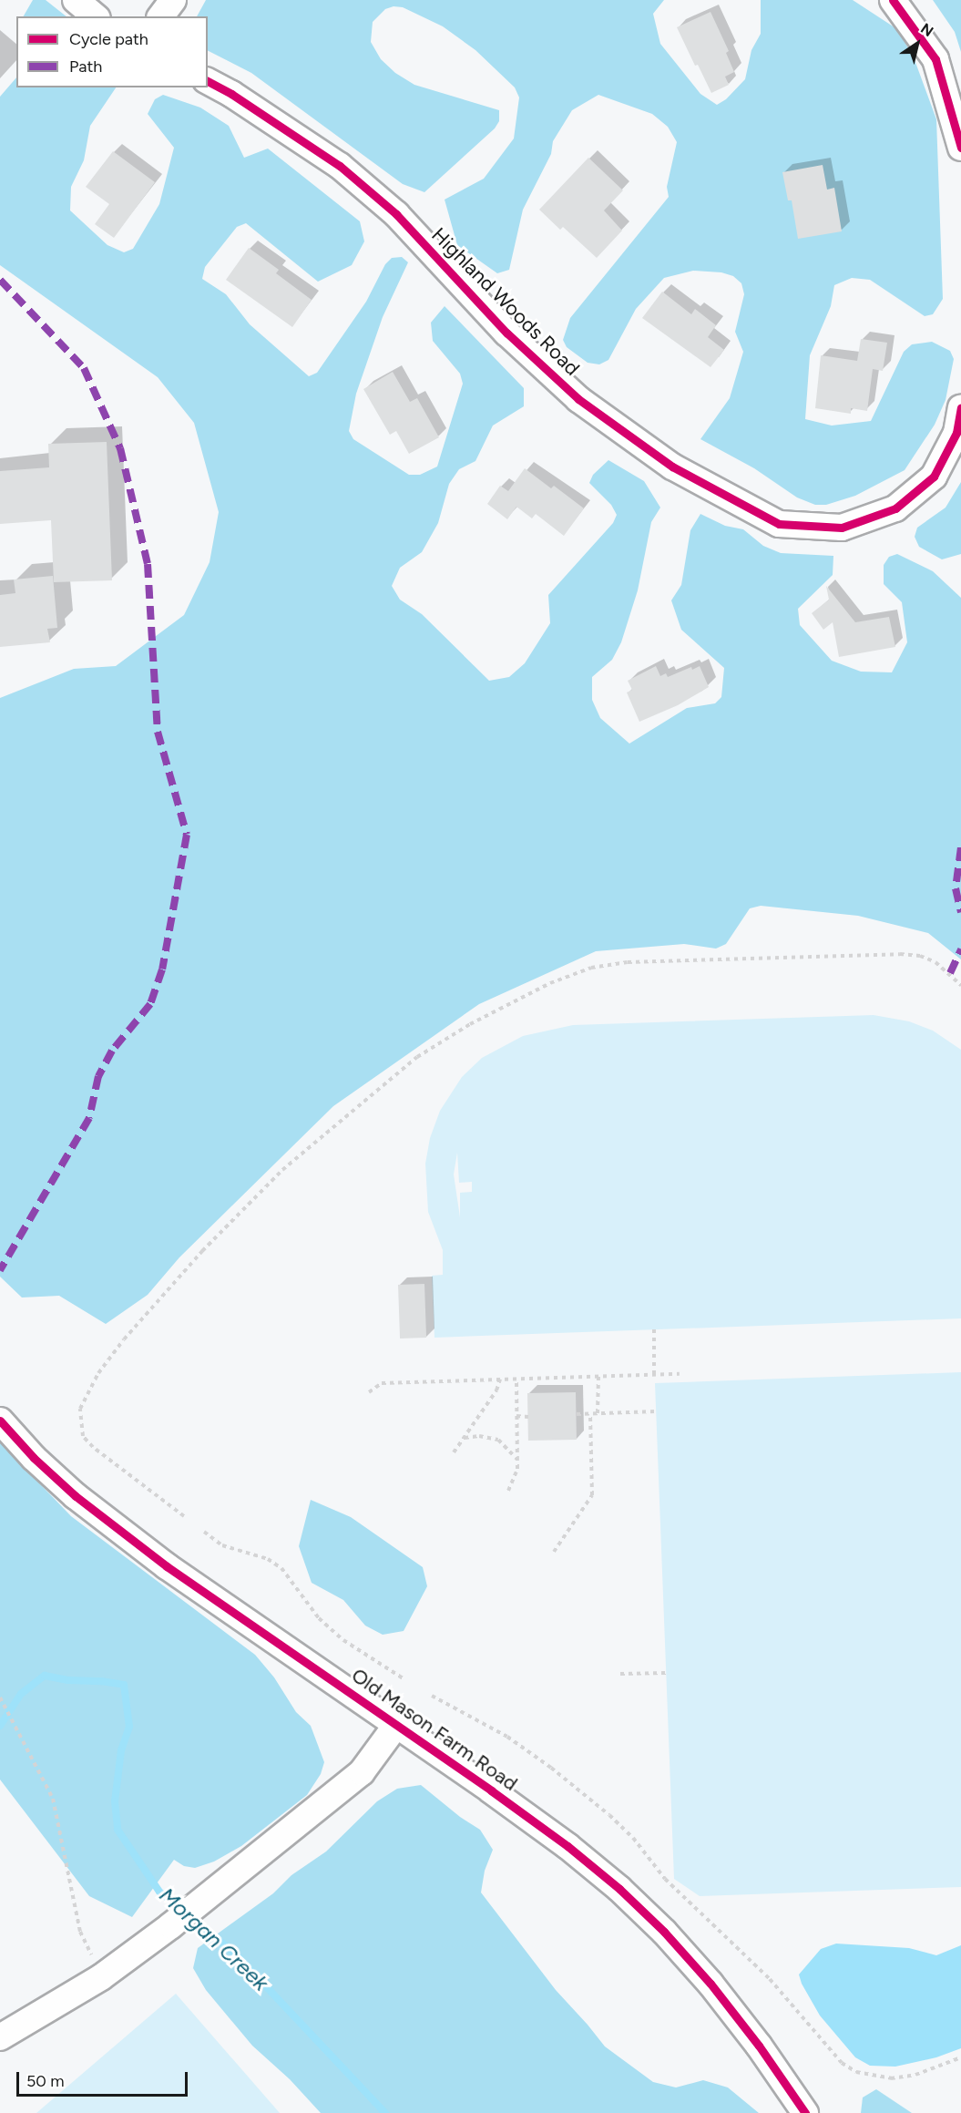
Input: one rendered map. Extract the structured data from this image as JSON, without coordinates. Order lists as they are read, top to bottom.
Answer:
{
  "streets": {
    "street": ["Highland Woods Road", "Old Mason Farm Road"]
  },
  "water": ["Morgan Creek"],
  "legend": ["Cycle path", "Path"],
  "scale_bar": "50 m",
  "north": "top right"
}
